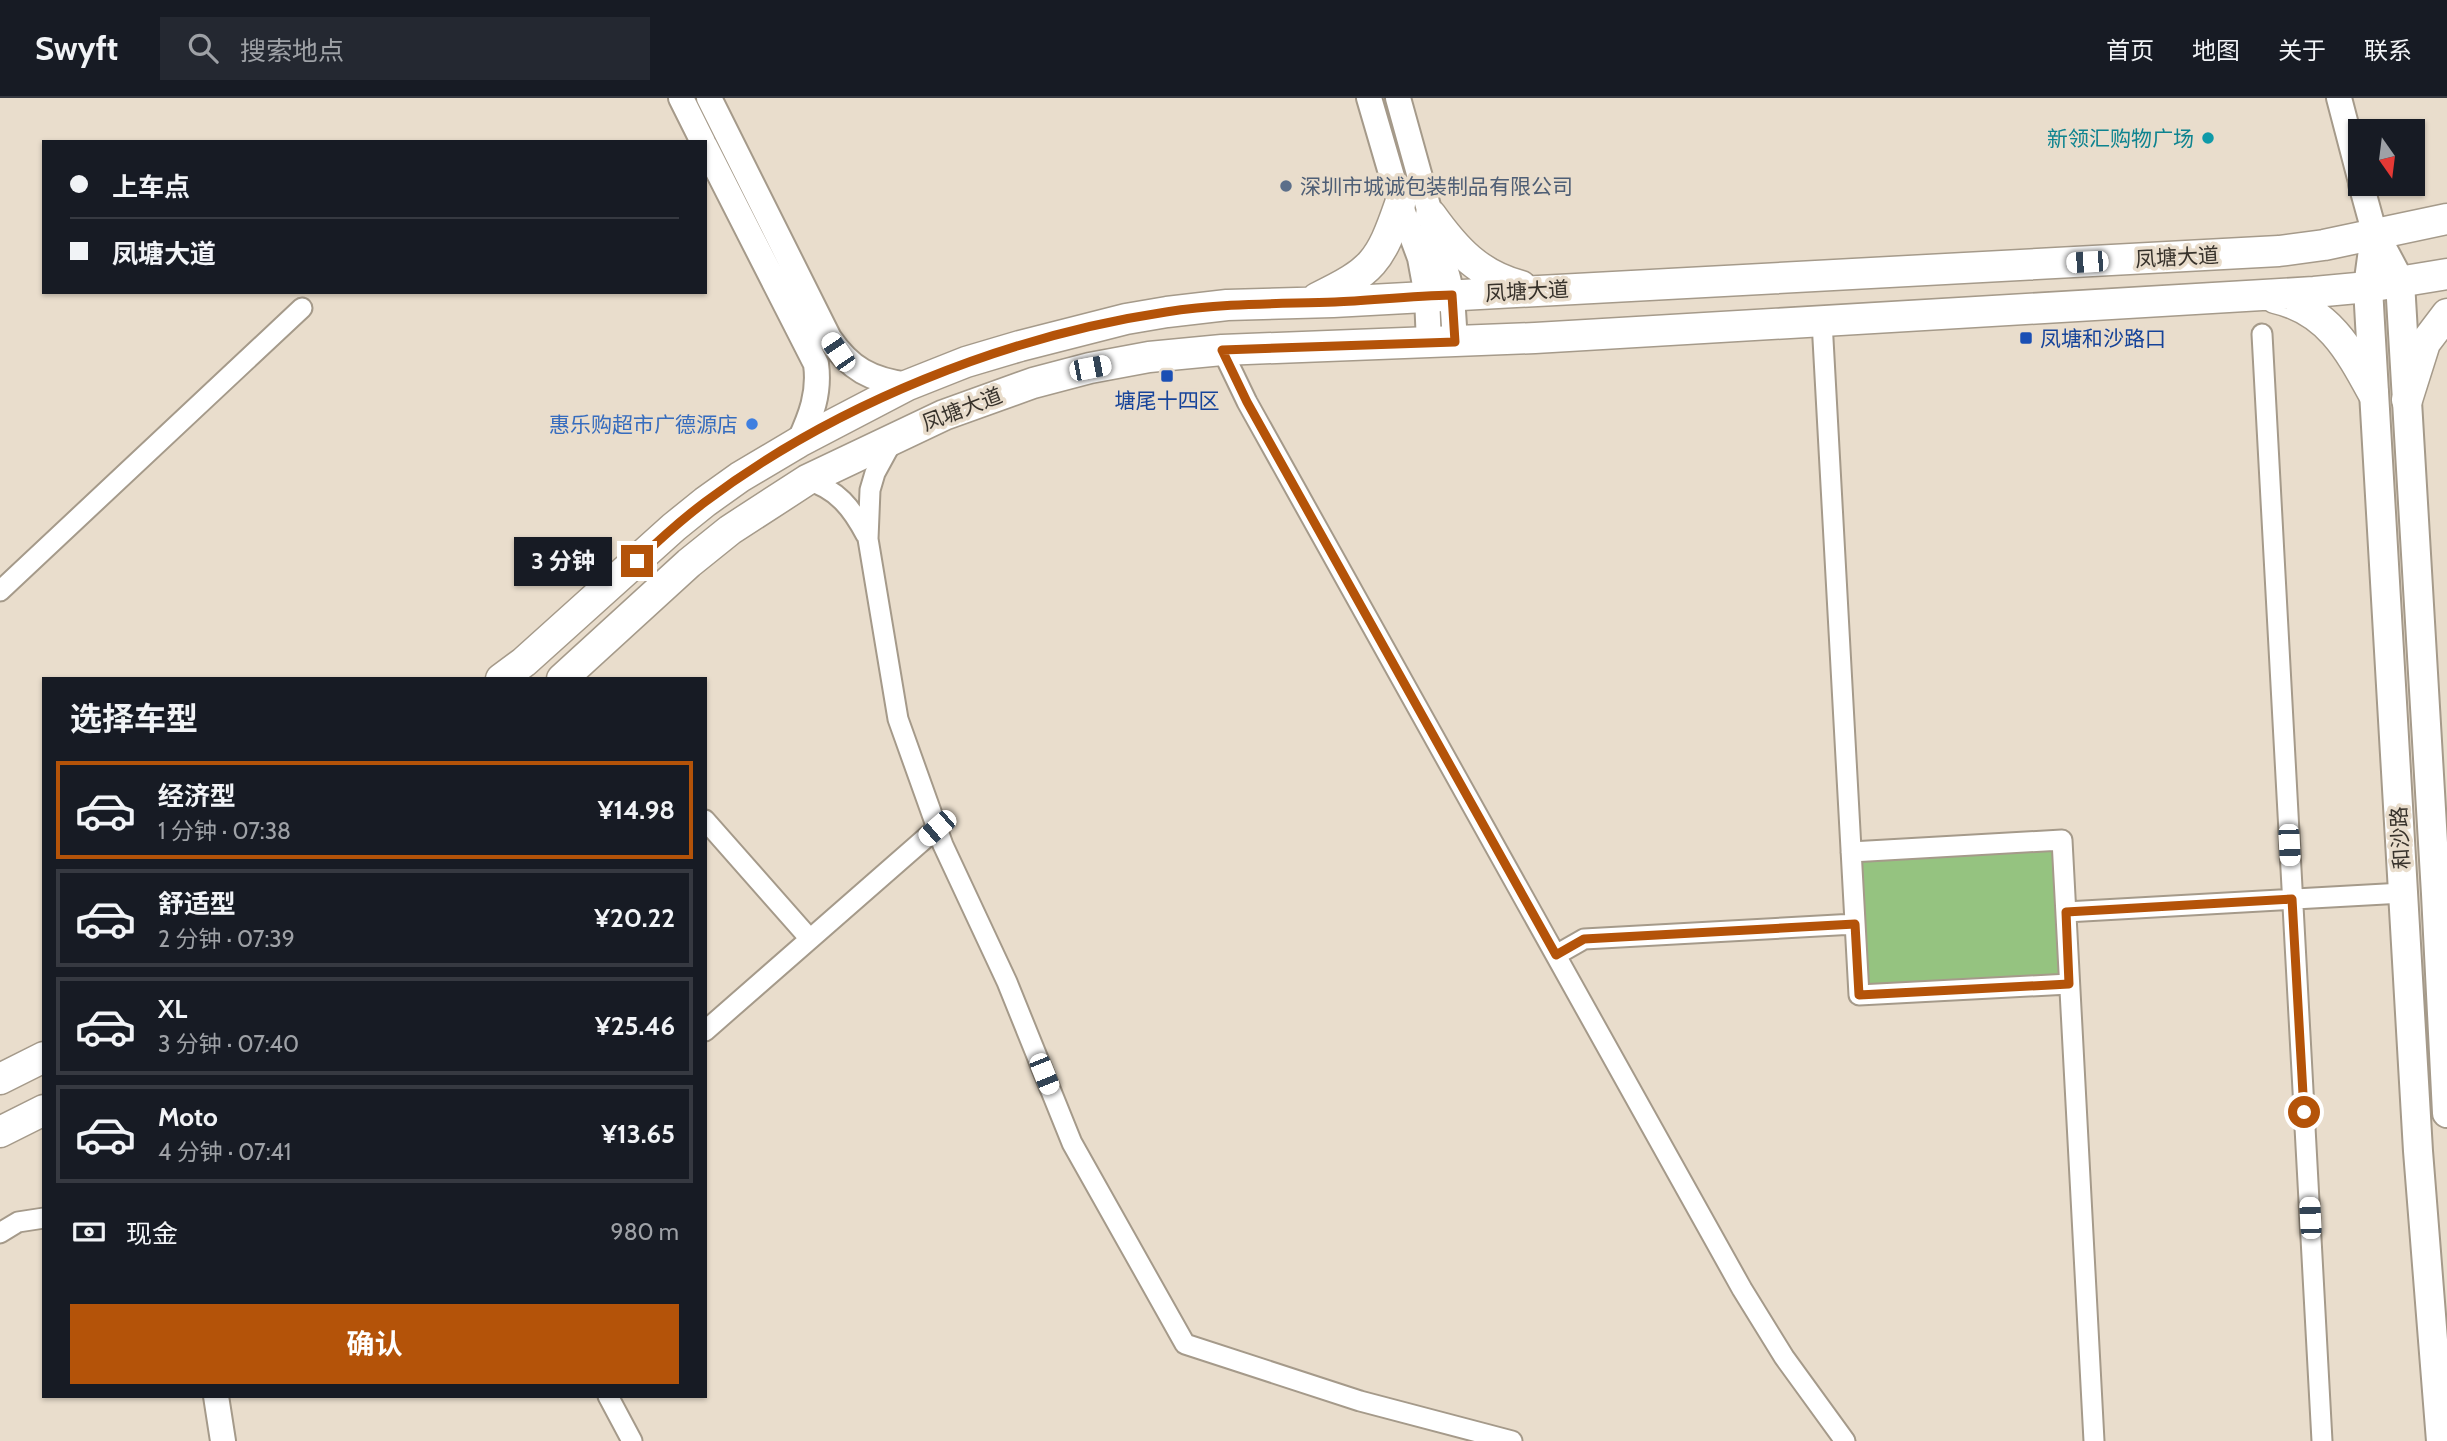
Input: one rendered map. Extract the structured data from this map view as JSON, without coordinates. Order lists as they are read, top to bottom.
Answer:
{
  "streets": {
    "main road": ["凤塘大道", "和沙路"]
  },
  "crossings": [
    ["凤塘大道", "和沙路"]
  ],
  "places": {
    "other": ["新领汇购物广场", "深圳市城诚包装制品有限公司", "惠乐购超市广德源店"],
    "transit": ["凤塘和沙路口", "塘尾十四区"]
  },
  "north": "bottom",
  "page": {
    "header": "Swyft",
    "search": "搜索地点",
    "nav": [
      "首页",
      "地图",
      "关于",
      "联系"
    ],
    "banner": ["上车点", "凤塘大道"],
    "bubble": "3 分钟",
    "heading": "选择车型",
    "list": [
      {
        "name": "经济型",
        "note": "1 分钟 · 07:38",
        "value": "¥14.98"
      },
      {
        "name": "舒适型",
        "note": "2 分钟 · 07:39",
        "value": "¥20.22"
      },
      {
        "name": "XL",
        "note": "3 分钟 · 07:40",
        "value": "¥25.46"
      },
      {
        "name": "Moto",
        "note": "4 分钟 · 07:41",
        "value": "¥13.65"
      }
    ],
    "pay": ["现金", "980 m"],
    "buttons": "确认"
  }
}
